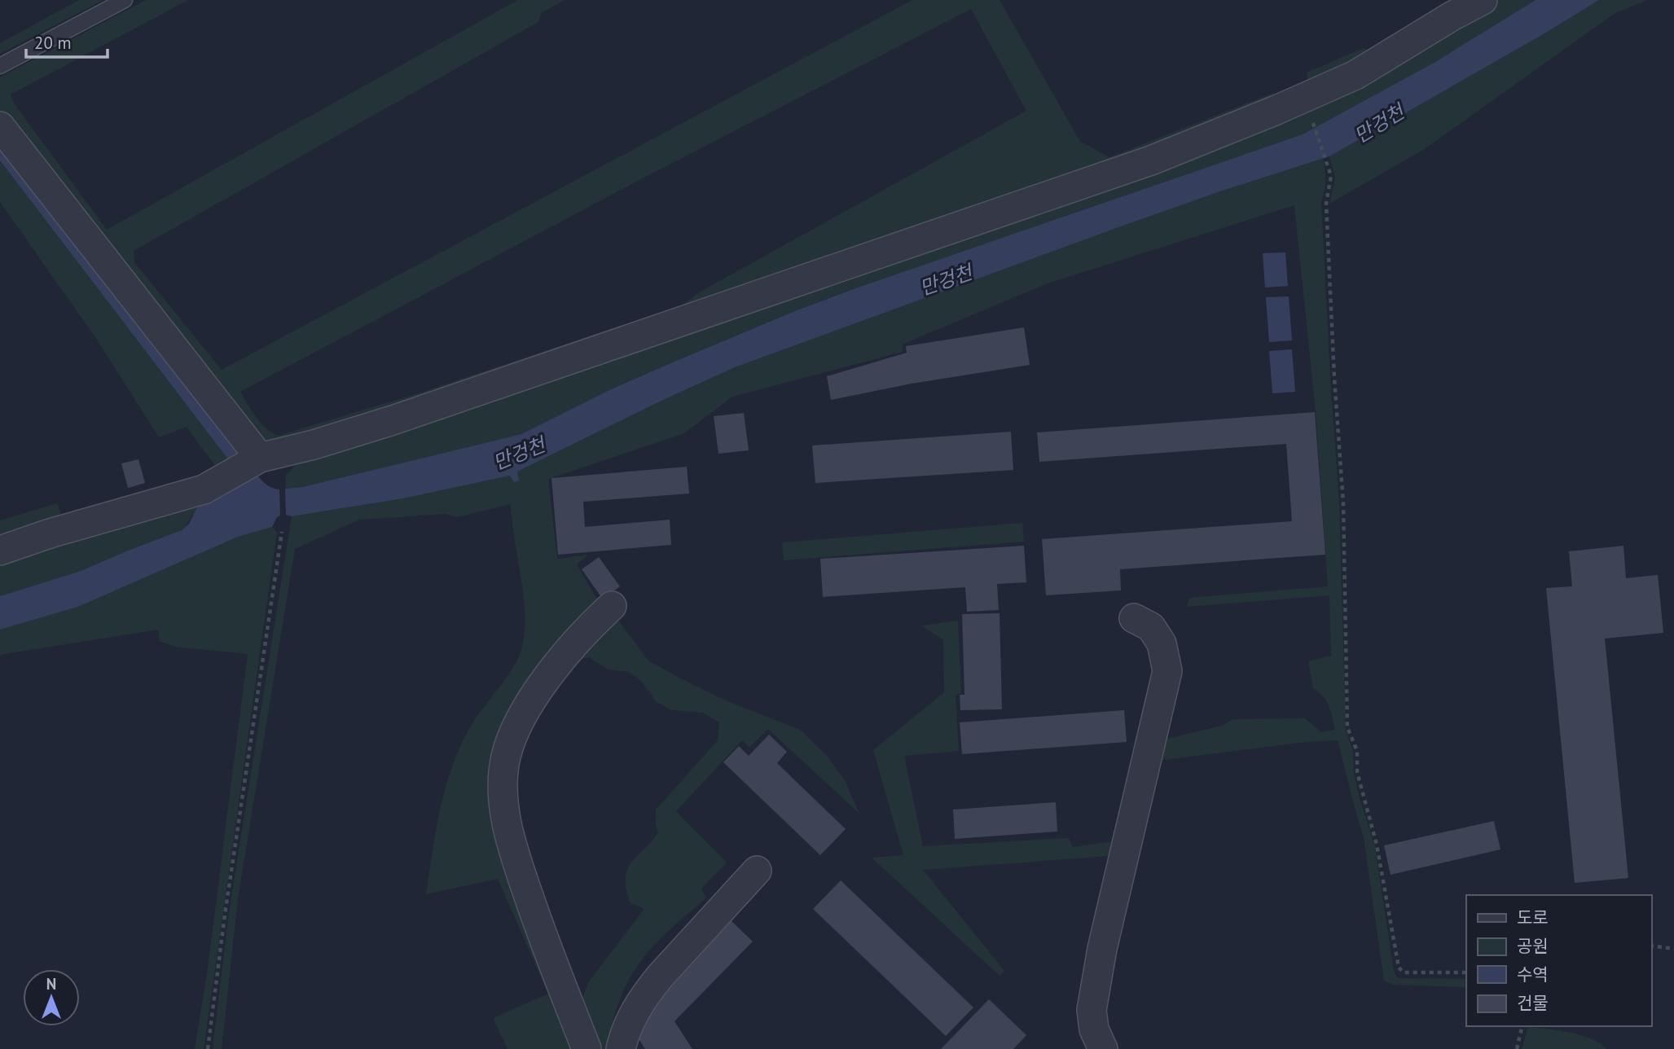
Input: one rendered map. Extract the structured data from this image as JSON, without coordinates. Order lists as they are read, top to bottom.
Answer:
{
  "water": ["만겅천"],
  "legend": [
    "도로",
    "공원",
    "수역",
    "건물"
  ],
  "scale_bar": "20 m",
  "north": "top"
}
